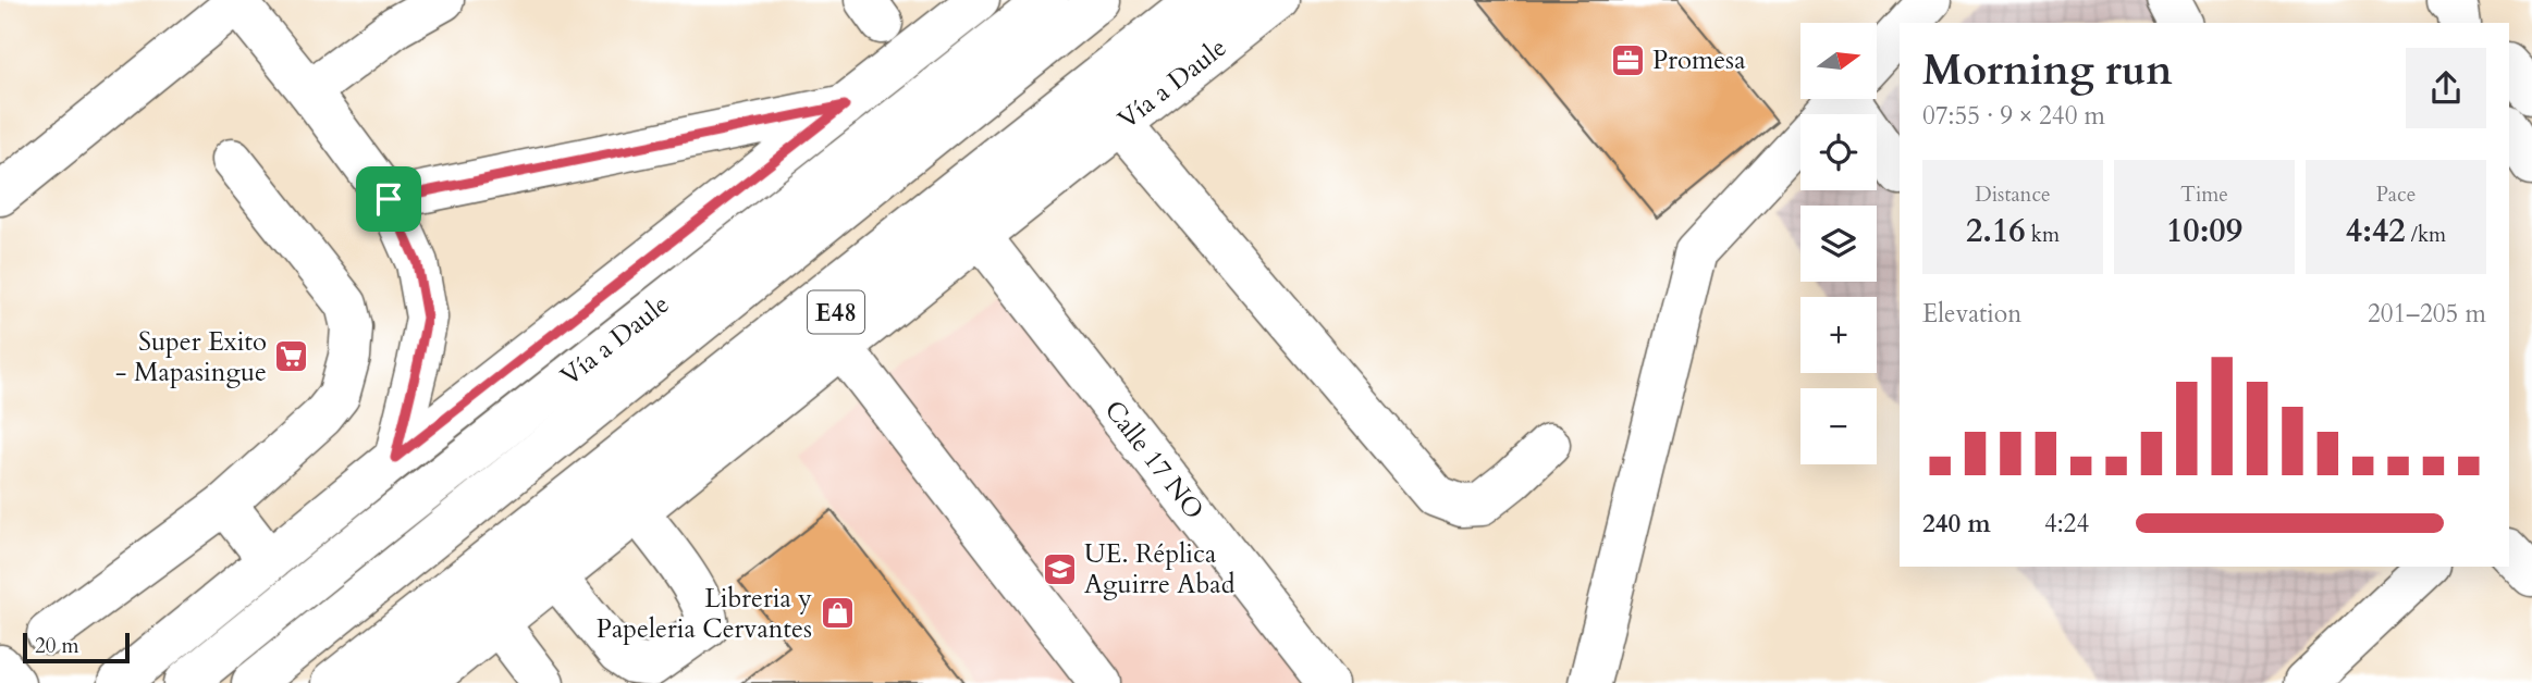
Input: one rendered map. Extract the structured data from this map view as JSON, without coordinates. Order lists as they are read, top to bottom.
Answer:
{
  "streets": {
    "main road": ["Vía a Daule", "E48", "Calle 17 NO"]
  },
  "crossings": [
    ["Vía a Daule", "Calle 17 NO"]
  ],
  "places": {
    "office": ["Promesa"],
    "supermarket": ["Super Exito - Mapasingue"],
    "school or university": ["UE. Réplica Aguirre Abad"],
    "shop": ["Libreria y Papeleria Cervantes"]
  },
  "scale_bar": "20 m",
  "north": "right",
  "page": {
    "map_buttons": ["+", "−"],
    "heading": ["Morning run", "07:55 · 9 × 240 m"],
    "stats": [
      ["Distance", "2.16 km"],
      ["Time", "10:09"],
      ["Pace", "4:42 /km"]
    ],
    "chart": ["Elevation", "201–205 m"],
    "list": [
      {
        "name": "240 m",
        "note": "4:24"
      }
    ],
    "scale": "20 m"
  }
}
